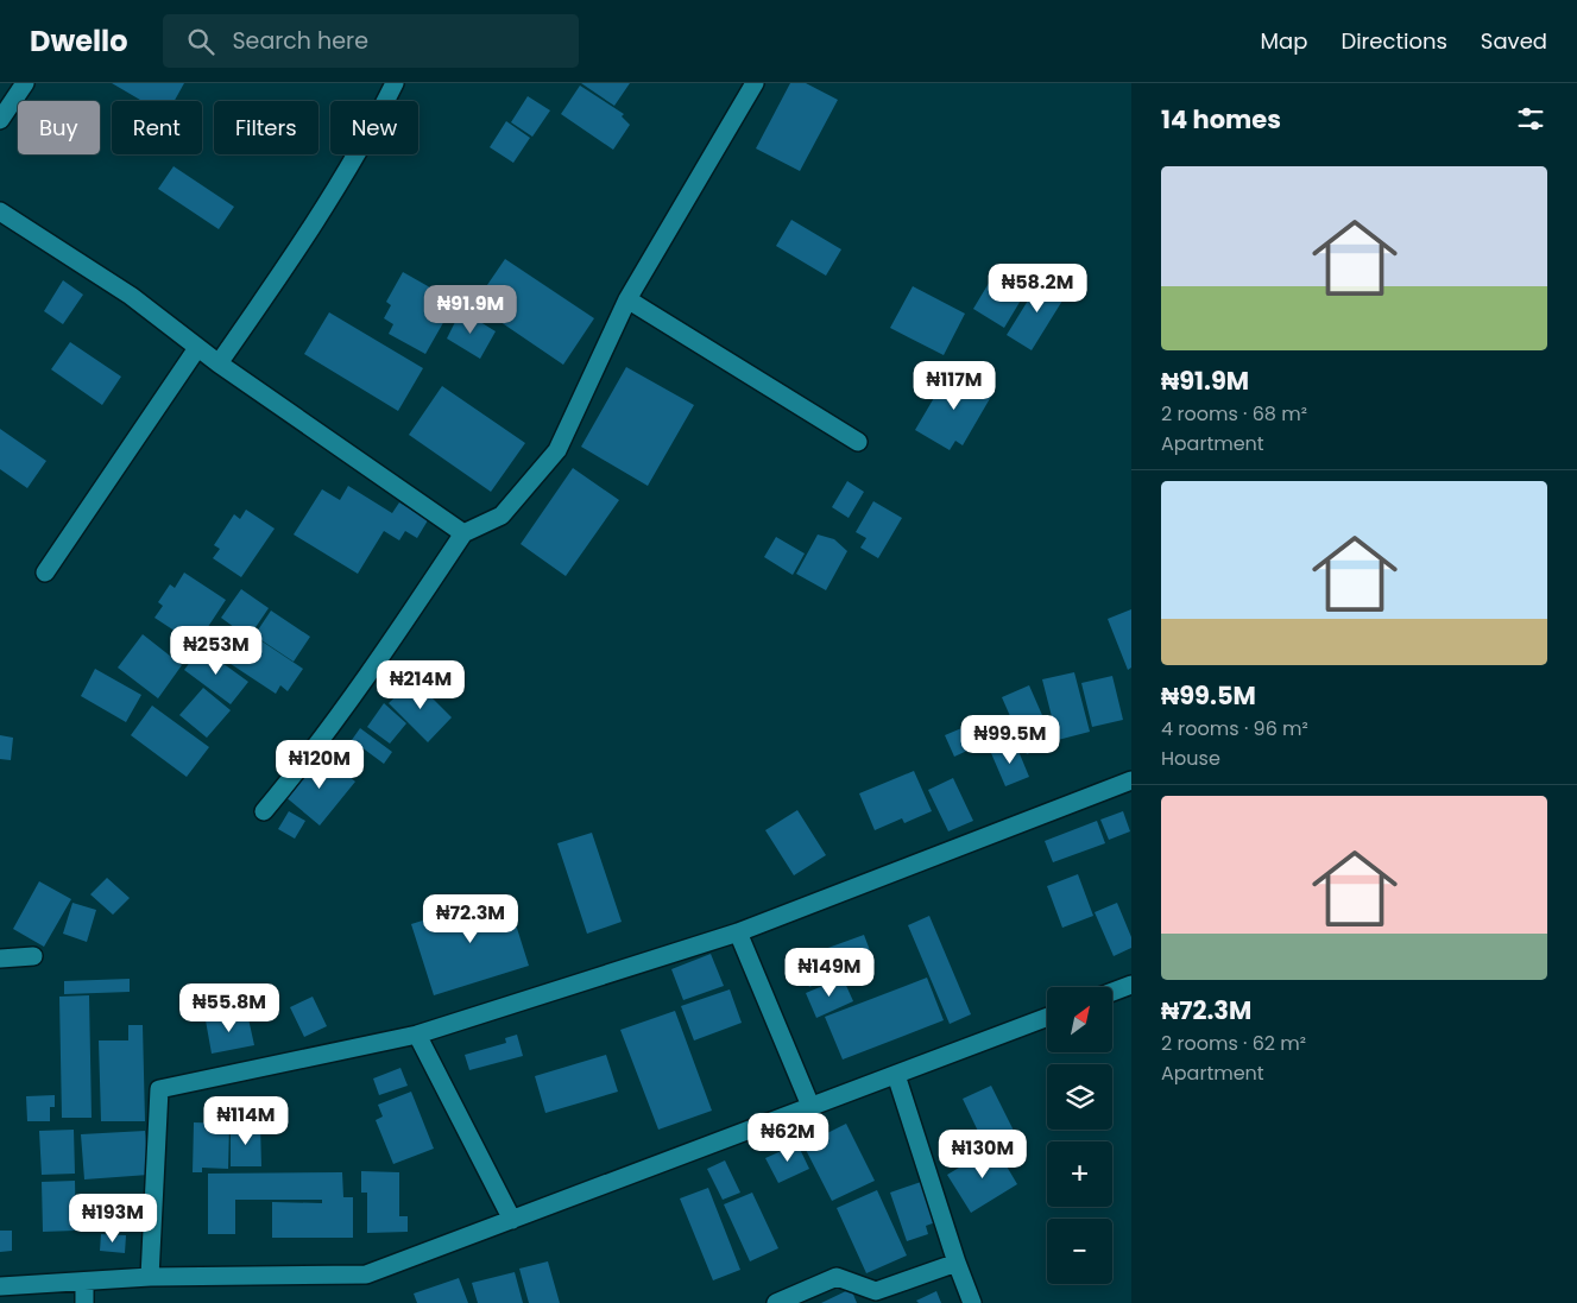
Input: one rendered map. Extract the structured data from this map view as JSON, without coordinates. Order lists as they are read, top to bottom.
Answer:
{
  "north": "top right",
  "page": {
    "header": "Dwello",
    "search": "Search here",
    "nav": ["Map", "Directions", "Saved"],
    "heading": "14 homes",
    "chip": [
      "Buy",
      "Rent",
      "Filters",
      "New"
    ],
    "list": [
      {
        "name": "₦91.9M",
        "note": "2 rooms · 68 m² · Apartment"
      },
      {
        "name": "₦99.5M",
        "note": "4 rooms · 96 m² · House"
      },
      {
        "name": "₦72.3M",
        "note": "2 rooms · 62 m² · Apartment"
      }
    ],
    "price": [
      "₦58.2M",
      "₦91.9M",
      "₦117M",
      "₦253M",
      "₦214M",
      "₦99.5M",
      "₦120M",
      "₦72.3M",
      "₦149M",
      "₦55.8M",
      "₦114M",
      "₦62M",
      "₦130M",
      "₦193M"
    ],
    "map_buttons": ["+", "−"]
  }
}
